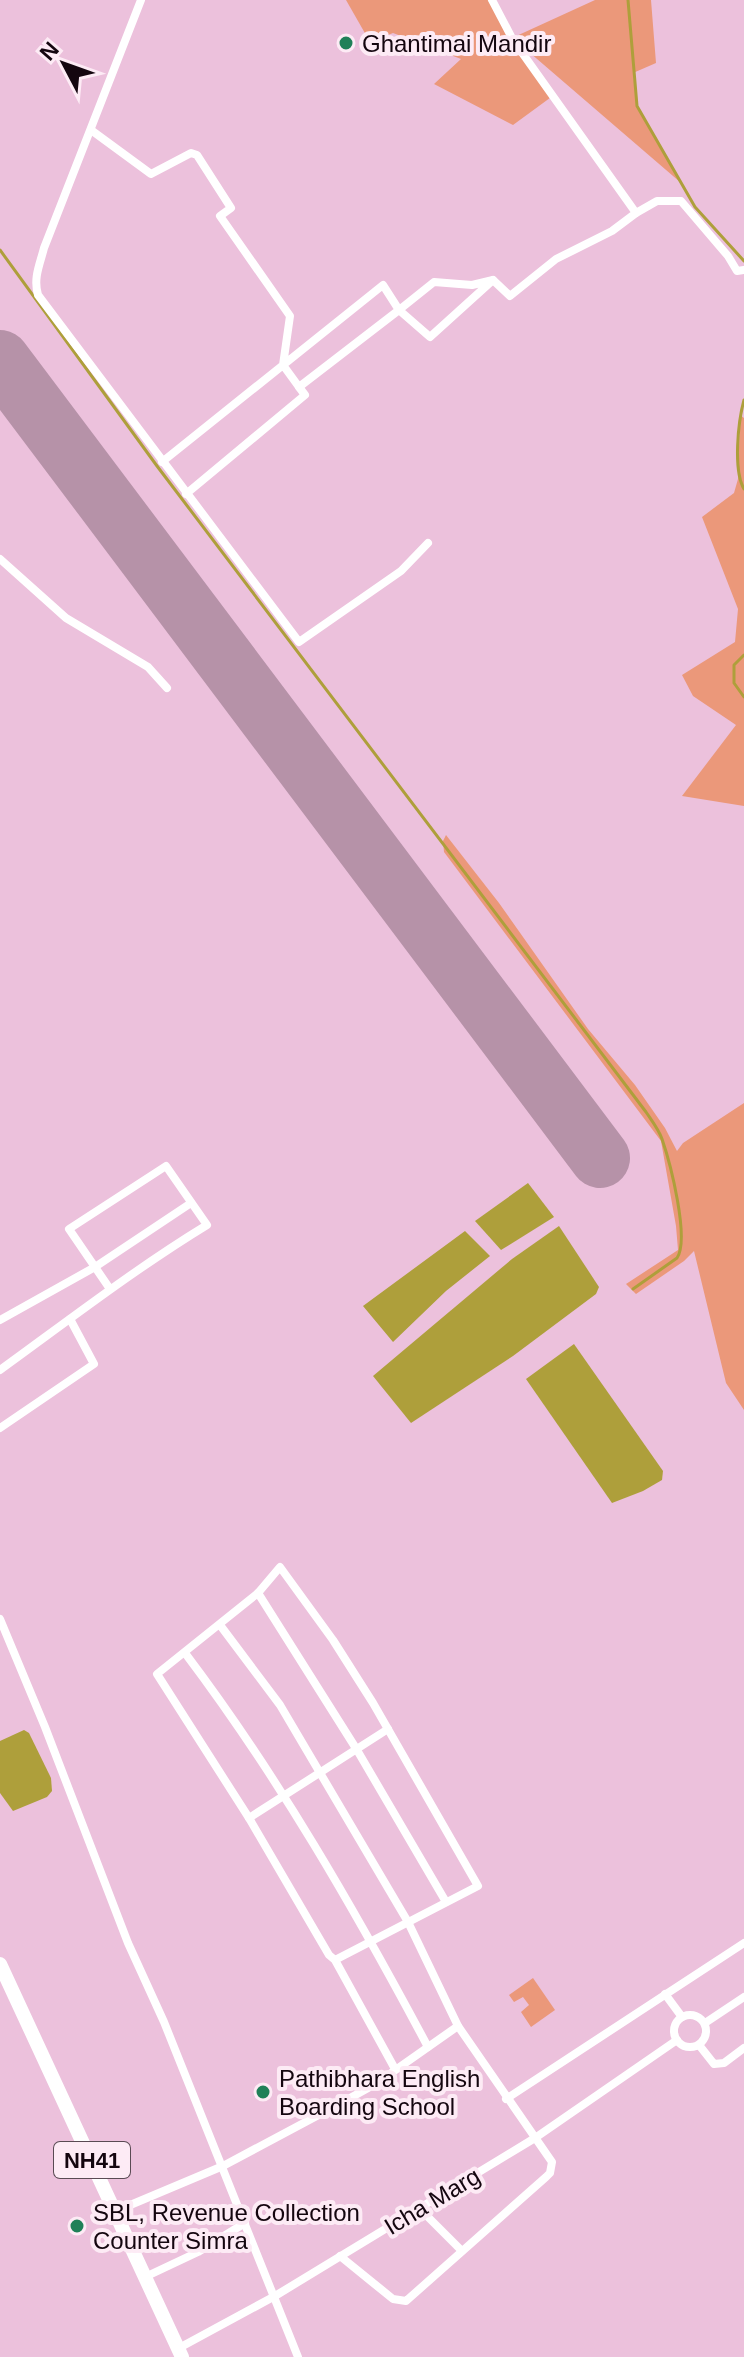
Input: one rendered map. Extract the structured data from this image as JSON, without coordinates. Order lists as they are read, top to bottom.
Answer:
{
  "streets": {
    "highway": ["NH41"],
    "street": ["Icha Marg"]
  },
  "crossings": [
    ["NH41", "Icha Marg"]
  ],
  "places": ["Ghantimai Mandir", "Pathibhara English Boarding School", "SBL, Revenue Collection Counter Simra"],
  "north": "top left"
}
